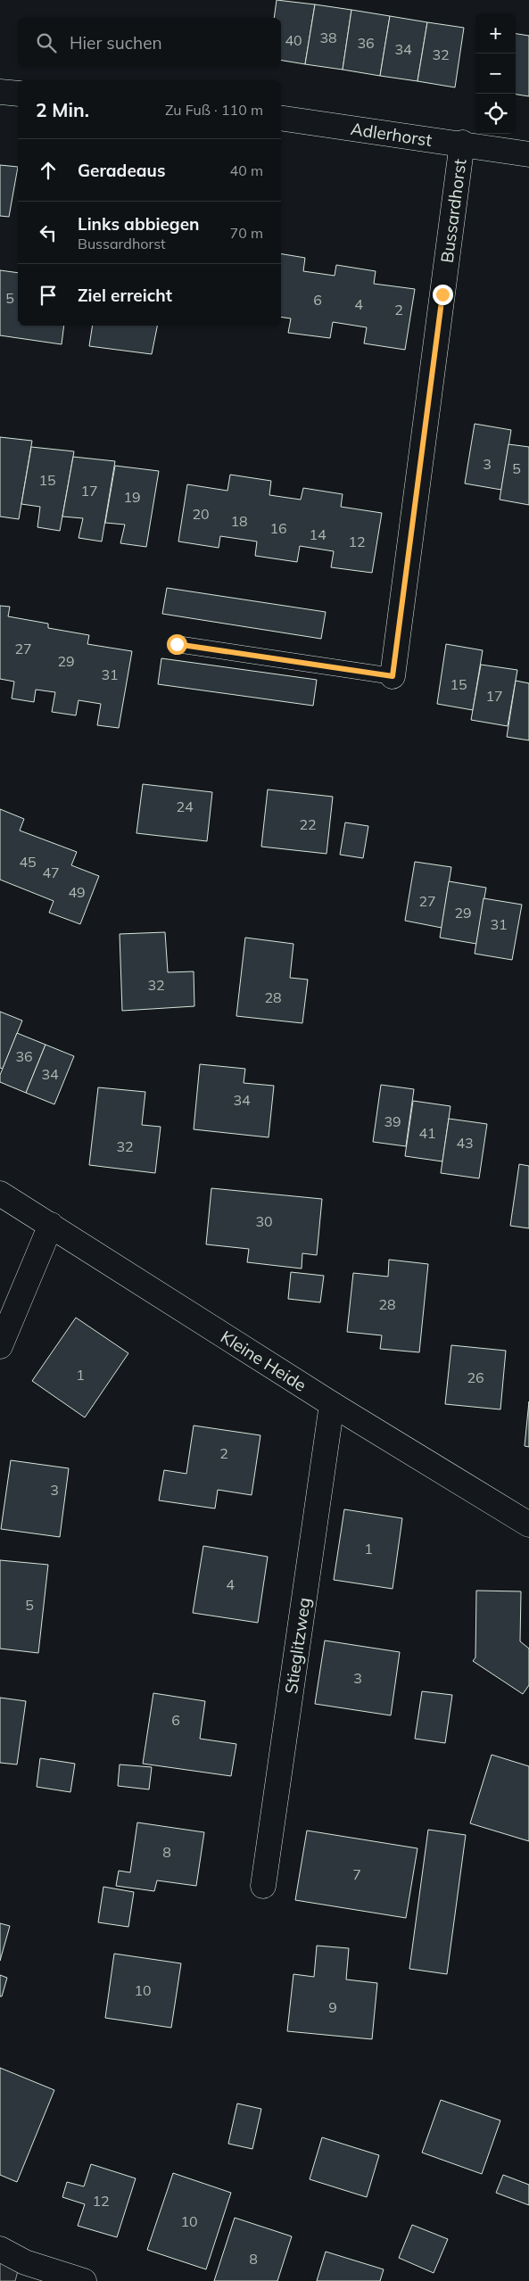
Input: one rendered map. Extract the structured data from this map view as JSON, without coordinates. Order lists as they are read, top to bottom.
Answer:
{
  "streets": {
    "street": [
      "Adlerhorst",
      "Bussardhorst",
      "Kleine Heide",
      "Stieglitzweg"
    ]
  },
  "crossings": [
    ["Adlerhorst", "Bussardhorst"],
    ["Kleine Heide", "Stieglitzweg"]
  ],
  "house_numbers": [
    "38",
    "40",
    "36",
    "34",
    "32",
    "5",
    "6",
    "4",
    "2",
    "3",
    "5",
    "15",
    "17",
    "19",
    "20",
    "18",
    "16",
    "14",
    "12",
    "27",
    "29",
    "31",
    "15",
    "17",
    "24",
    "22",
    "45",
    "47",
    "49",
    "27",
    "29",
    "31",
    "32",
    "28",
    "36",
    "34",
    "34",
    "39",
    "41",
    "43",
    "32",
    "30",
    "28",
    "1",
    "26",
    "2",
    "3",
    "1",
    "4",
    "5",
    "3",
    "6",
    "8",
    "7",
    "10",
    "9",
    "12",
    "10",
    "8"
  ],
  "page": {
    "map_buttons": ["+", "−"],
    "search": "Hier suchen",
    "heading": ["2 Min.", "Zu Fuß · 110 m"],
    "list": [
      ["Geradeaus", "40 m"],
      ["Links abbiegen", "Bussardhorst", "70 m"],
      "Ziel erreicht"
    ]
  }
}
